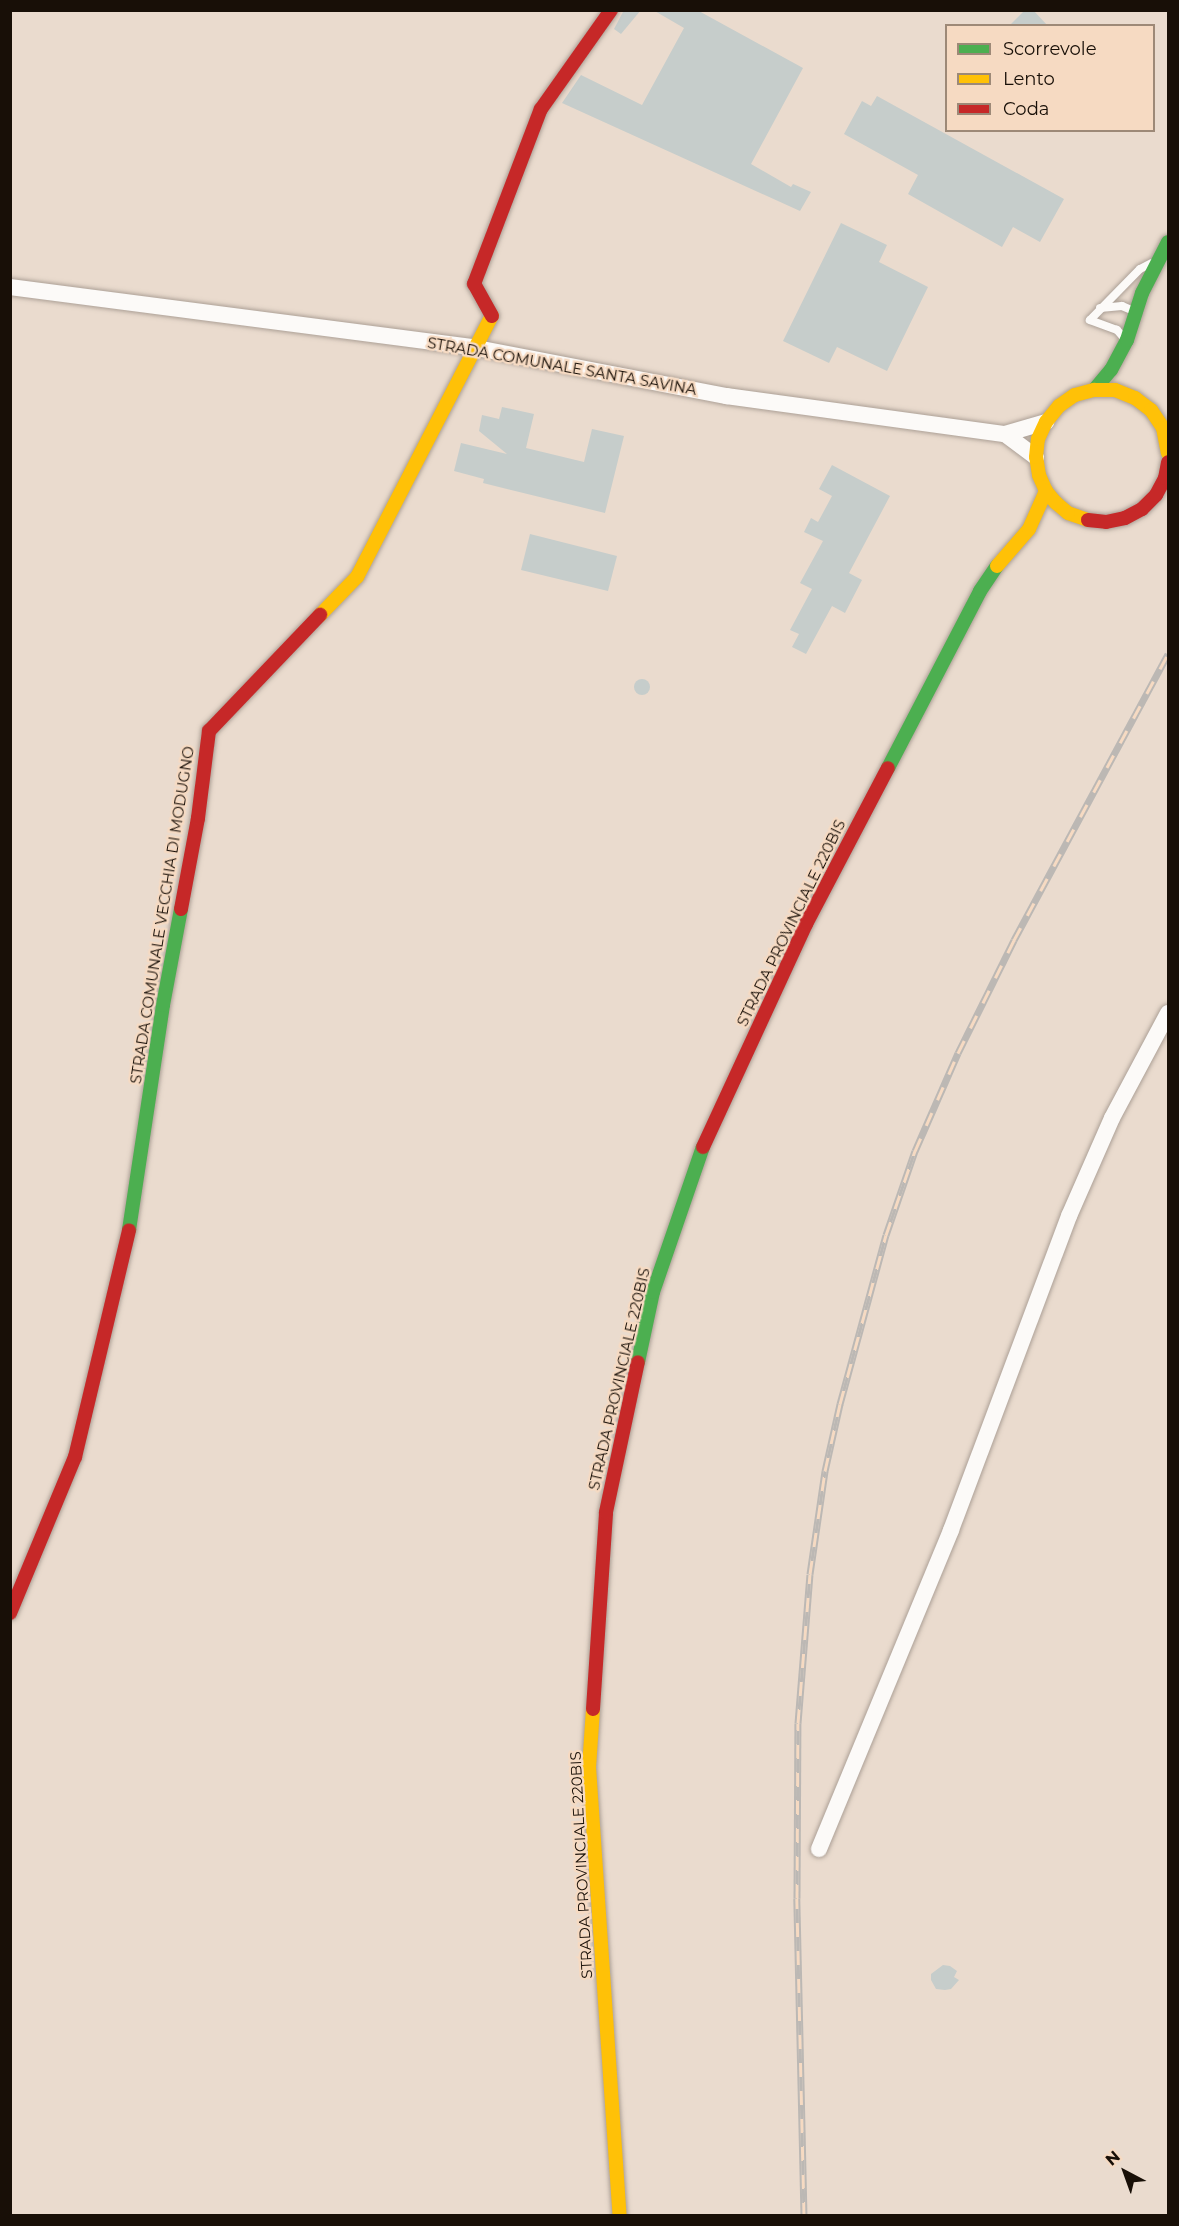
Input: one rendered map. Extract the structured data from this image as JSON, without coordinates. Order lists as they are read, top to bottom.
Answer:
{
  "streets": {
    "street": ["STRADA COMUNALE SANTA SAVINA", "STRADA COMUNALE VECCHIA DI MODUGNO", "STRADA PROVINCIALE 220BIS"]
  },
  "crossings": [
    ["STRADA COMUNALE SANTA SAVINA", "STRADA COMUNALE VECCHIA DI MODUGNO"]
  ],
  "legend": ["Scorrevole", "Lento", "Coda"],
  "north": "top left"
}
